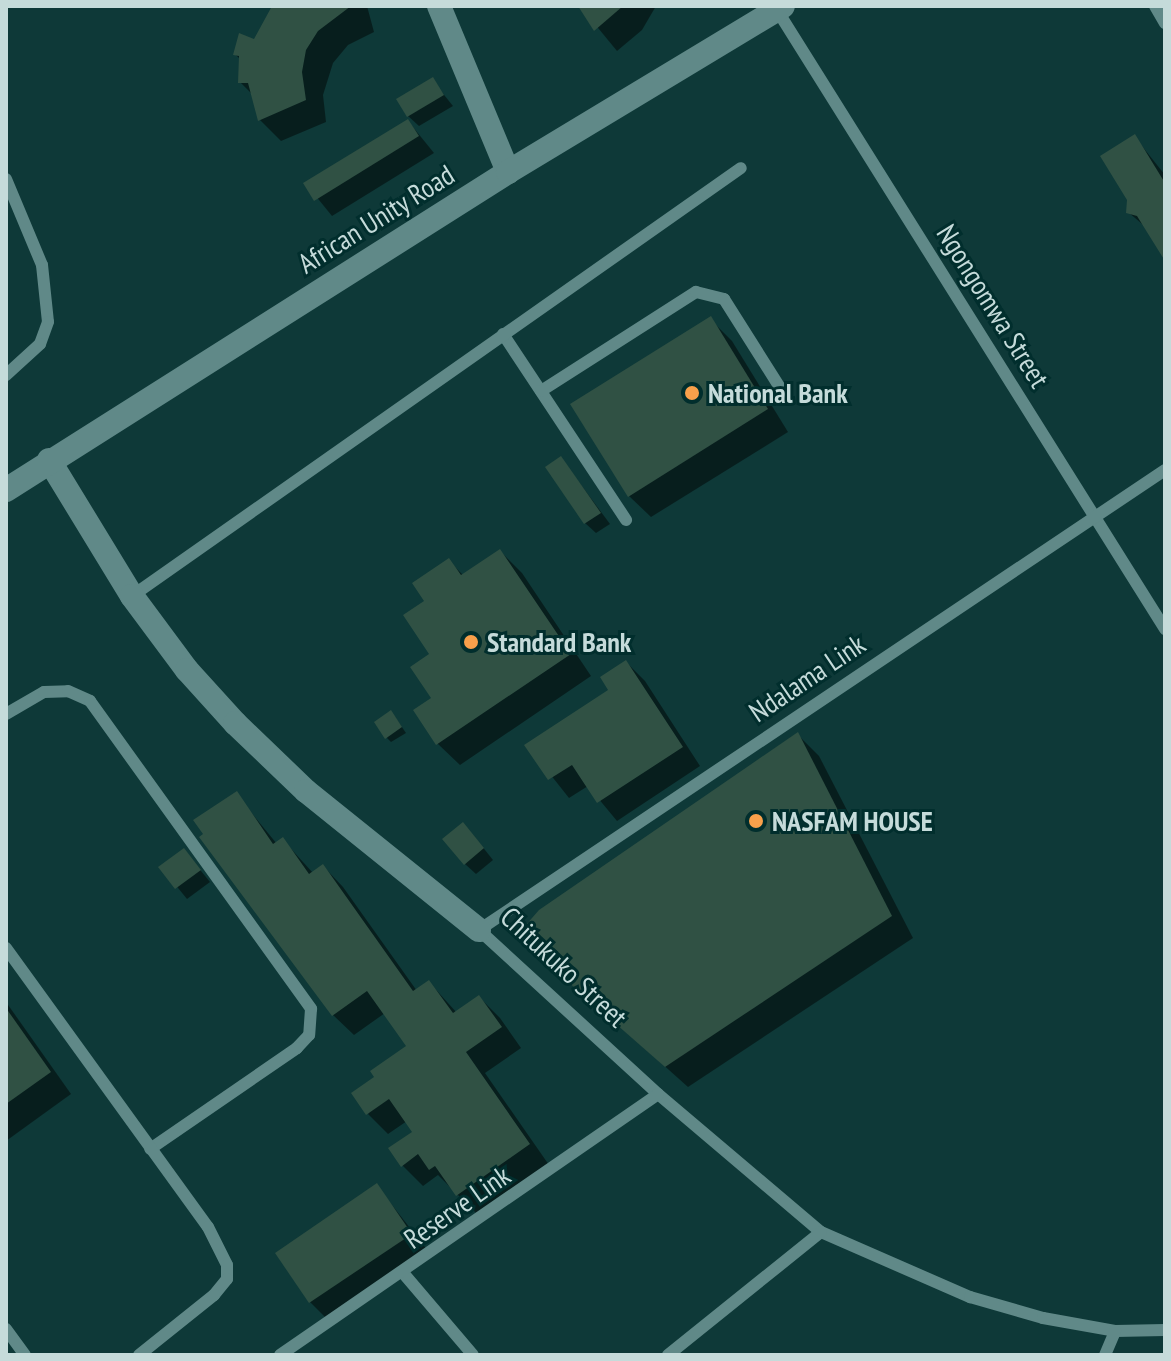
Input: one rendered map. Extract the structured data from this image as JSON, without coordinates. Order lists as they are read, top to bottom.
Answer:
{
  "streets": {
    "street": ["African Unity Road", "Chitukuko Street"],
    "lane": ["Ngongomwa Street", "Ndalama Link", "Reserve Link"]
  },
  "crossings": [
    ["African Unity Road", "Ngongomwa Street"],
    ["African Unity Road", "Chitukuko Street"],
    ["Ngongomwa Street", "Ndalama Link"],
    ["Ndalama Link", "Chitukuko Street"],
    ["Chitukuko Street", "Reserve Link"]
  ],
  "places": ["National Bank", "Standard Bank", "NASFAM HOUSE"]
}
